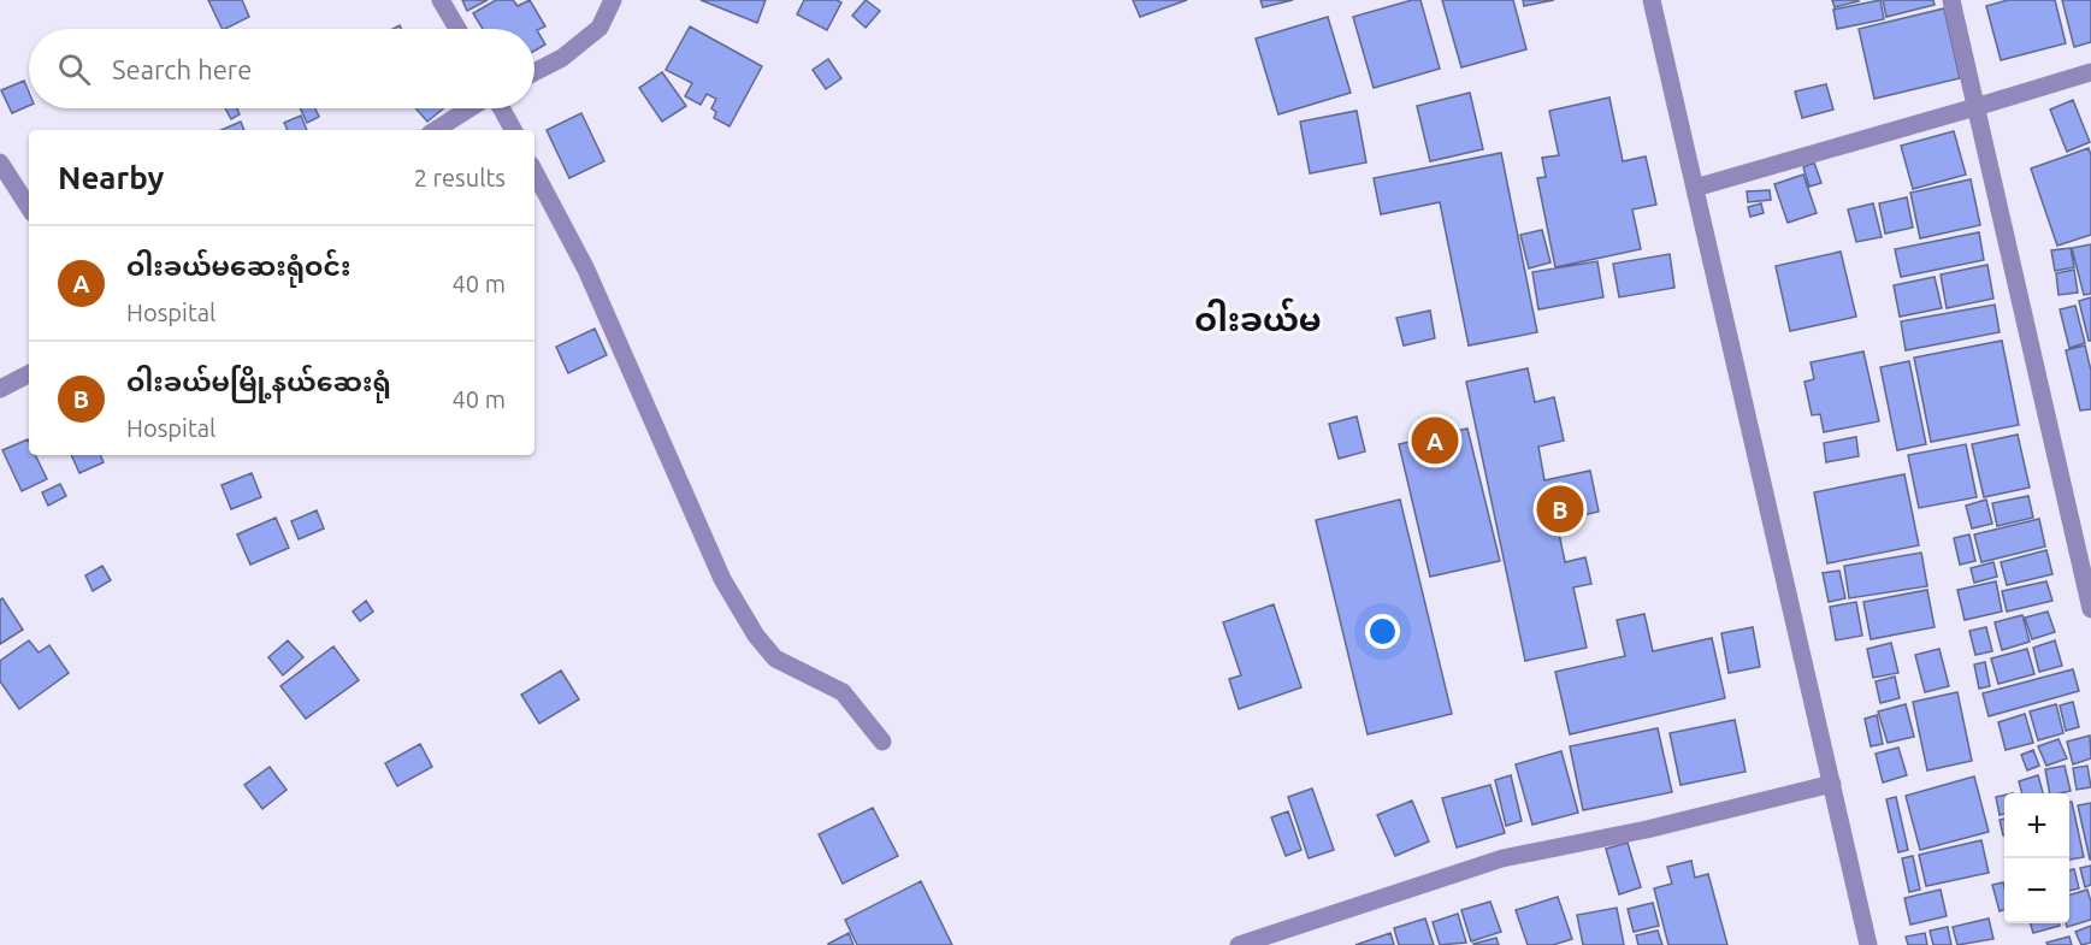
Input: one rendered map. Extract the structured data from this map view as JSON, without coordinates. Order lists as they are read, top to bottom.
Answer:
{
  "districts": ["ဝါးခယ်မ"],
  "page": {
    "search": "Search here",
    "heading": ["Nearby", "2 results"],
    "list": [
      {
        "mark": "A",
        "name": "ဝါးခယ်မဆေးရုံဝင်း",
        "note": "Hospital",
        "value": "40 m"
      },
      {
        "mark": "B",
        "name": "ဝါးခယ်မမြို့နယ်ဆေးရုံ",
        "note": "Hospital",
        "value": "40 m"
      }
    ],
    "pins": ["A", "B"],
    "map_buttons": ["+", "−"]
  }
}
